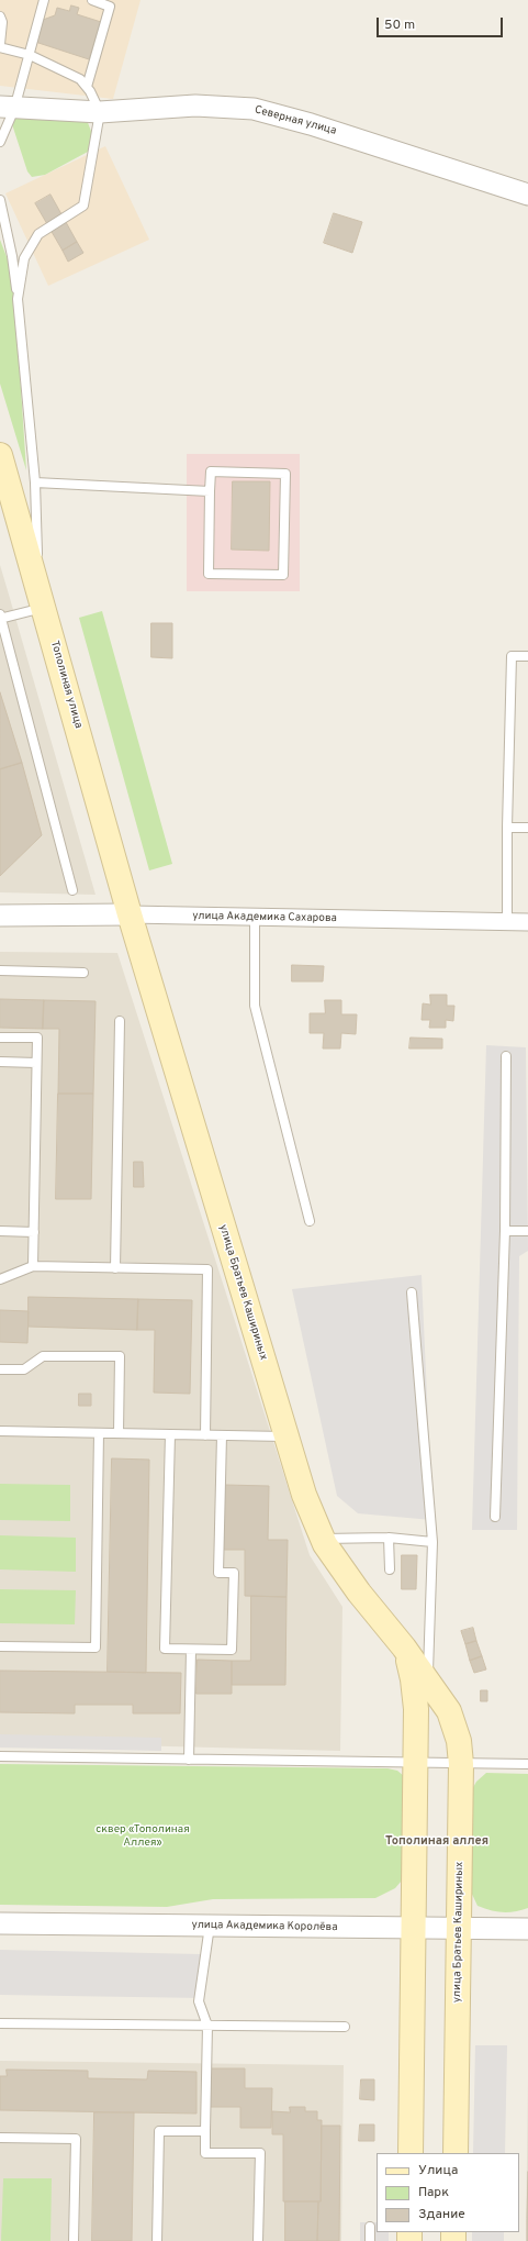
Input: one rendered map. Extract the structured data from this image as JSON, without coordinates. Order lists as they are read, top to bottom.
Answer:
{
  "streets": {
    "main road": ["Тополиная улица", "улица Братьев Кашириных"],
    "street": ["Северная улица", "улица Академика Сахарова", "улица Академика Королёва"]
  },
  "crossings": [
    ["Тополиная улица", "улица Академика Сахарова"],
    ["Тополиная улица", "улица Братьев Кашириных"],
    ["улица Академика Сахарова", "улица Братьев Кашириных"],
    ["улица Братьев Кашириных", "улица Академика Королёва"]
  ],
  "districts": ["Тополиная аллея"],
  "parks": ["сквер «Тополиная Аллея»"],
  "legend": ["Улица", "Парк", "Здание"],
  "scale_bar": "50 m"
}
